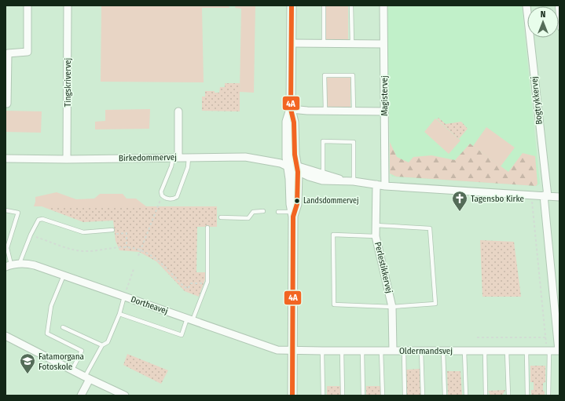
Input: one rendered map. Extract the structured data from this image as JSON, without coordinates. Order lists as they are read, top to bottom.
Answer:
{
  "streets": {
    "street": [
      "Tingskrivervej",
      "Magistervej",
      "Bogtrykkervej",
      "Birkedommervej",
      "Perlestikkervej",
      "Dortheavej",
      "Oldermandsvej"
    ]
  },
  "crossings": [
    ["Tingskrivervej", "Birkedommervej"],
    ["Bogtrykkervej", "Oldermandsvej"],
    ["Perlestikkervej", "Oldermandsvej"],
    ["Dortheavej", "Oldermandsvej"]
  ],
  "places": {
    "other": ["Landsdommervej"],
    "church": ["Tagensbo Kirke"],
    "school or university": ["Fatamorgana Fotoskole"]
  },
  "lines": ["transit line 4A"],
  "north": "top"
}
